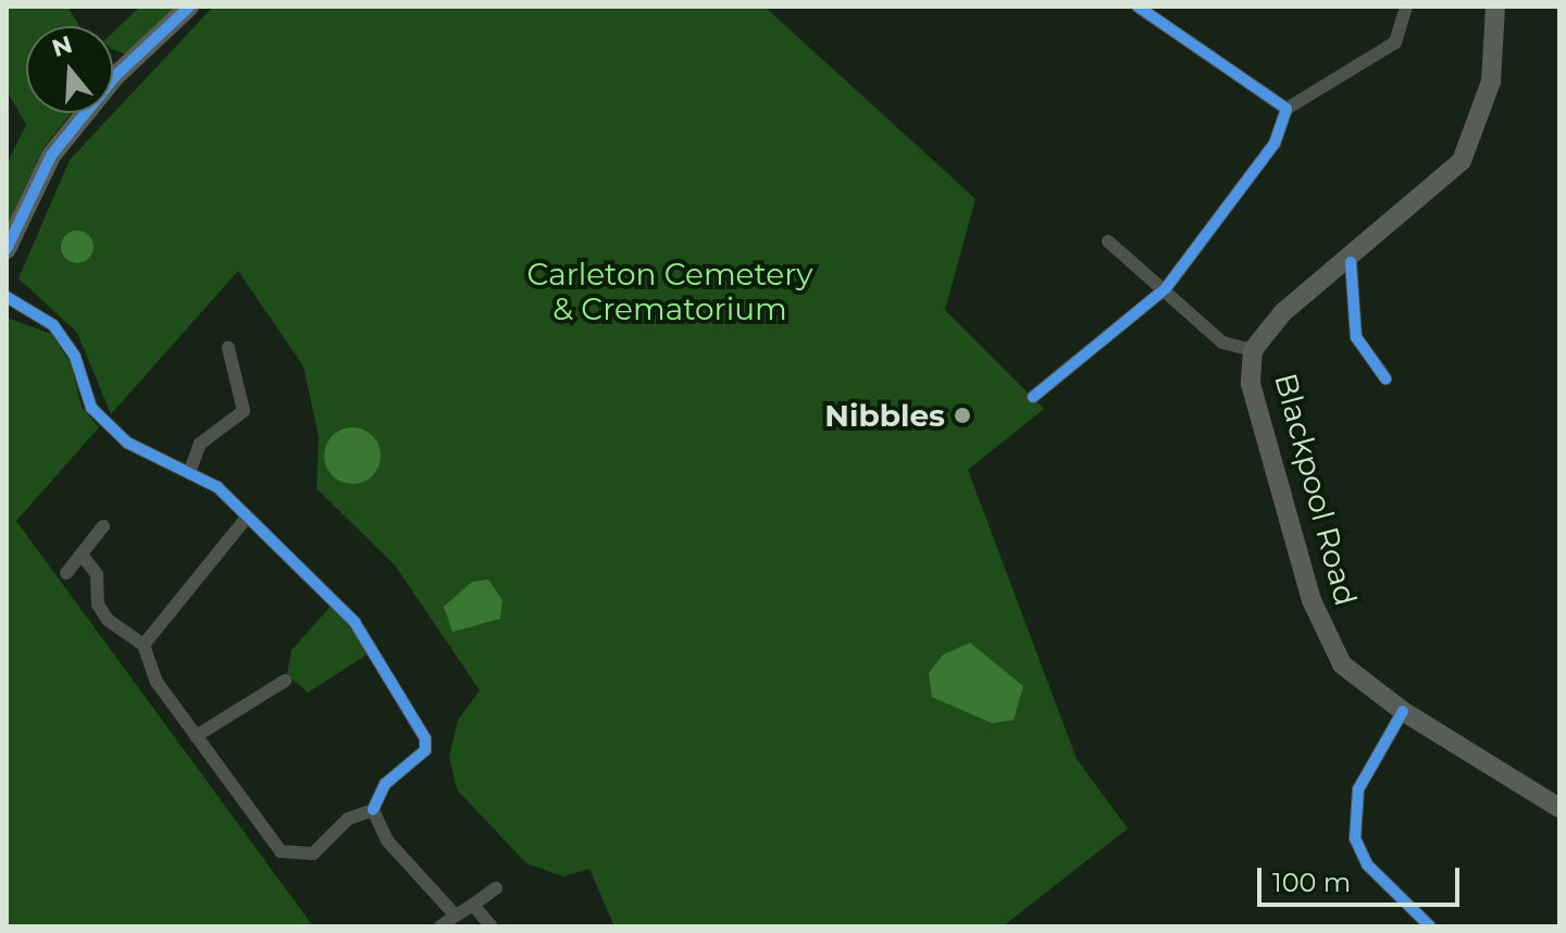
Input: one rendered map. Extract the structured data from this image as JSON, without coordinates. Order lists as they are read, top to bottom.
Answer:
{
  "streets": {
    "main road": ["Blackpool Road"]
  },
  "parks": ["Carleton Cemetery & Crematorium"],
  "places": ["Nibbles"],
  "scale_bar": "100 m",
  "north": "top"
}
